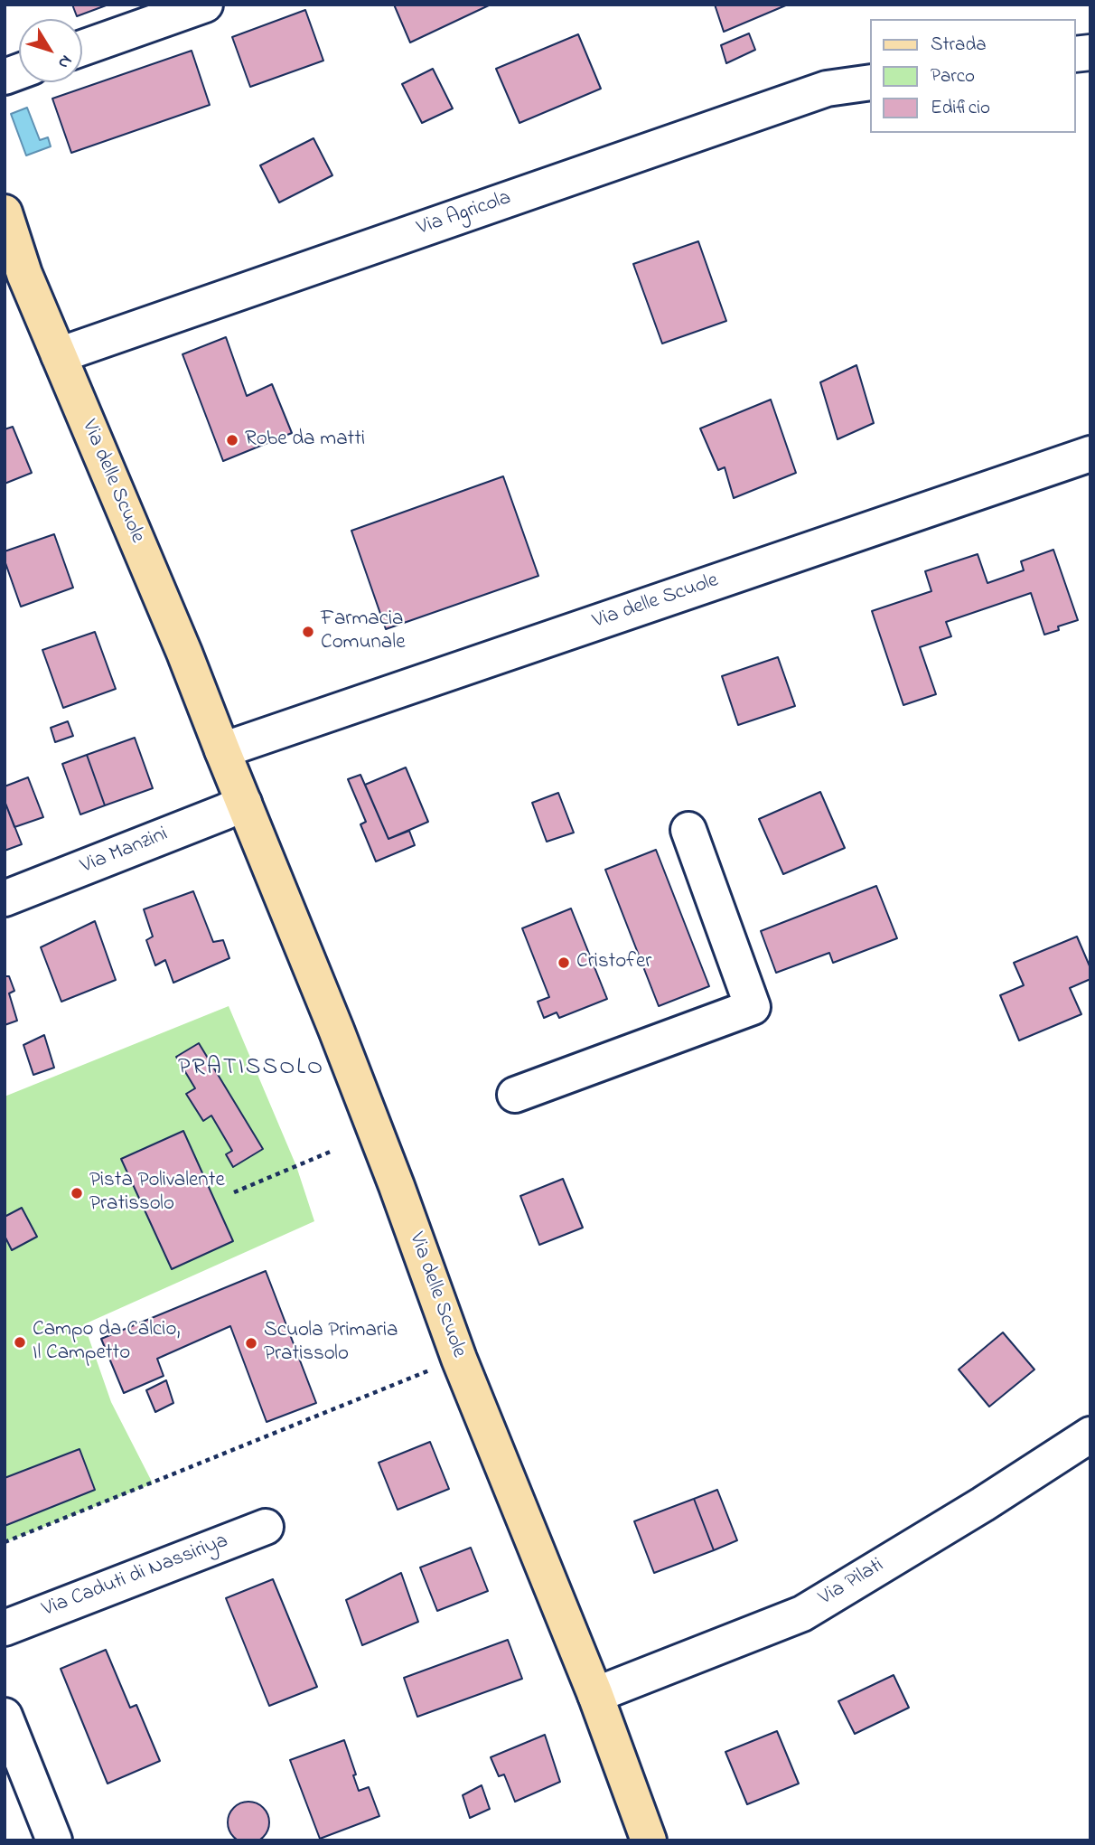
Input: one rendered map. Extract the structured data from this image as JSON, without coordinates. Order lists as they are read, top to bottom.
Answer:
{
  "streets": {
    "main road": ["Via delle Scuole"],
    "street": [
      "Via Agricola",
      "Via Manzini",
      "Via Caduti di Nassiriya",
      "Via Pilati"
    ]
  },
  "crossings": [
    ["Via Agricola", "Via delle Scuole"],
    ["Via delle Scuole", "Via Manzini"],
    ["Via delle Scuole", "Via Pilati"]
  ],
  "districts": ["PRATISSOLO"],
  "places": [
    "Robe da matti",
    "Farmacia Comunale",
    "Cristofer",
    "Pista Polivalente Pratissolo",
    "Campo da Calcio, Il Campetto",
    "Scuola Primaria Pratissolo"
  ],
  "legend": ["Strada", "Parco", "Edificio"],
  "north": "bottom right"
}
